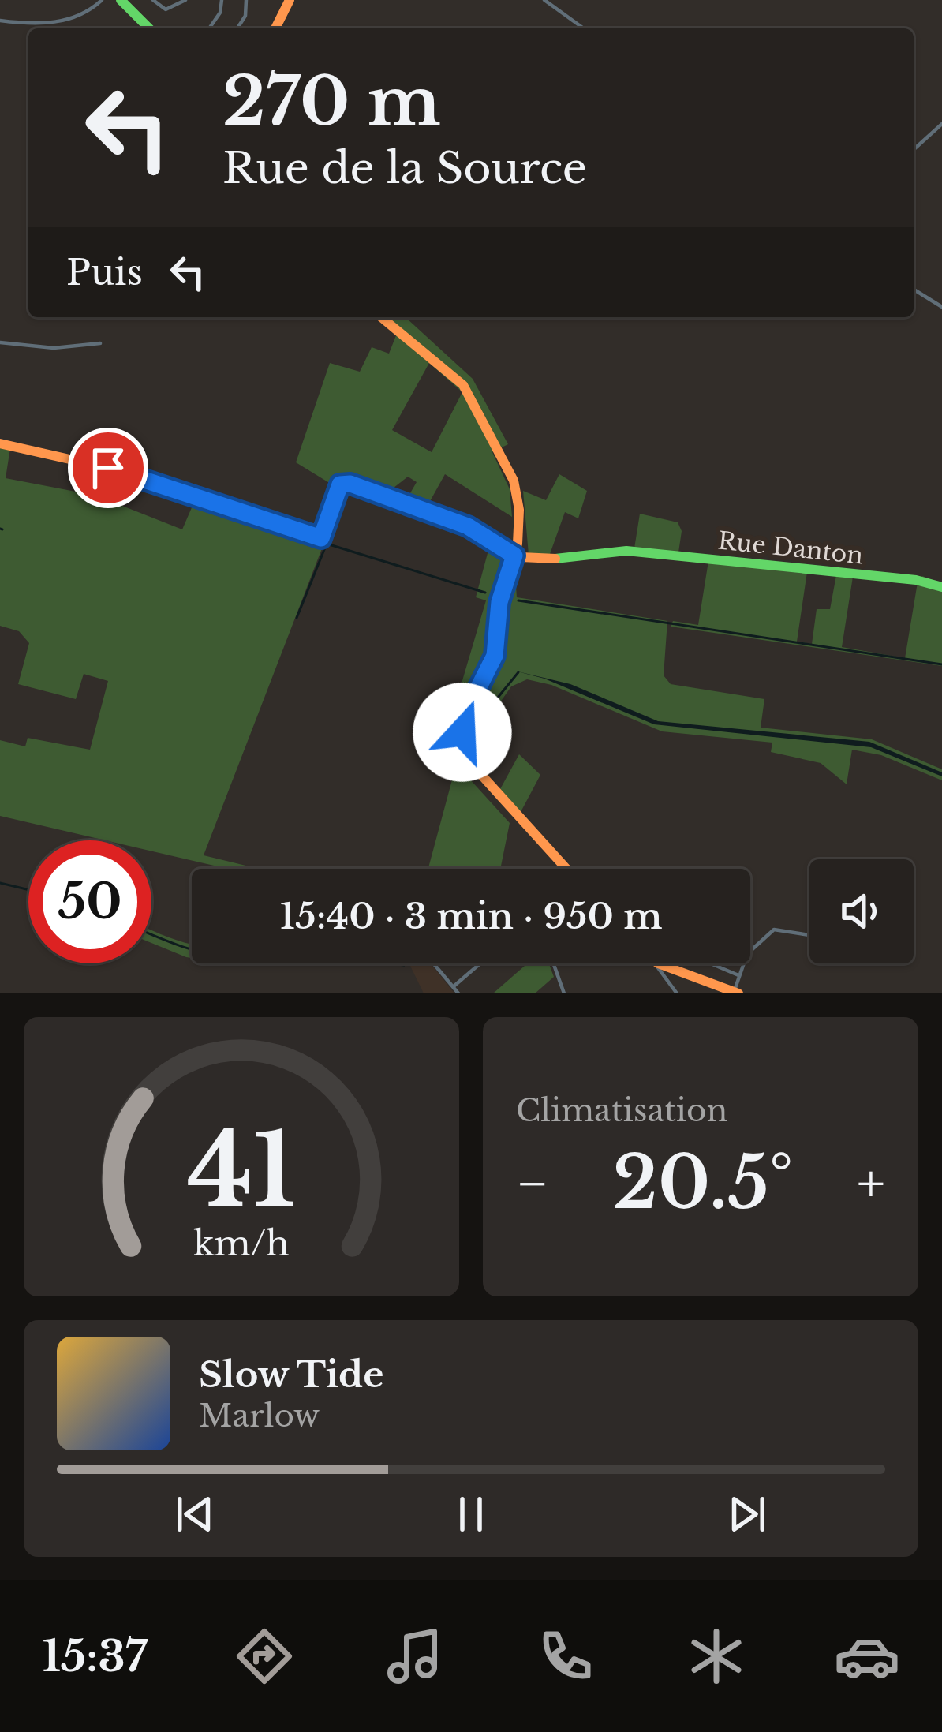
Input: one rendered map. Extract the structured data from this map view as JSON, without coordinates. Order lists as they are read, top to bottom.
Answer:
{
  "streets": {
    "street": ["Rue Danton"]
  },
  "page": {
    "turn": ["270 m", "Rue de la Source"],
    "then": "Puis",
    "limit": "50",
    "trip": "15:40 · 3 min · 950 m",
    "tile": "Climatisation",
    "heat": ["−", "20.5°", "+"],
    "song": ["Slow Tide", "Marlow"],
    "tabs": "15:37",
    "gauge": ["41", "km/h"]
  }
}
